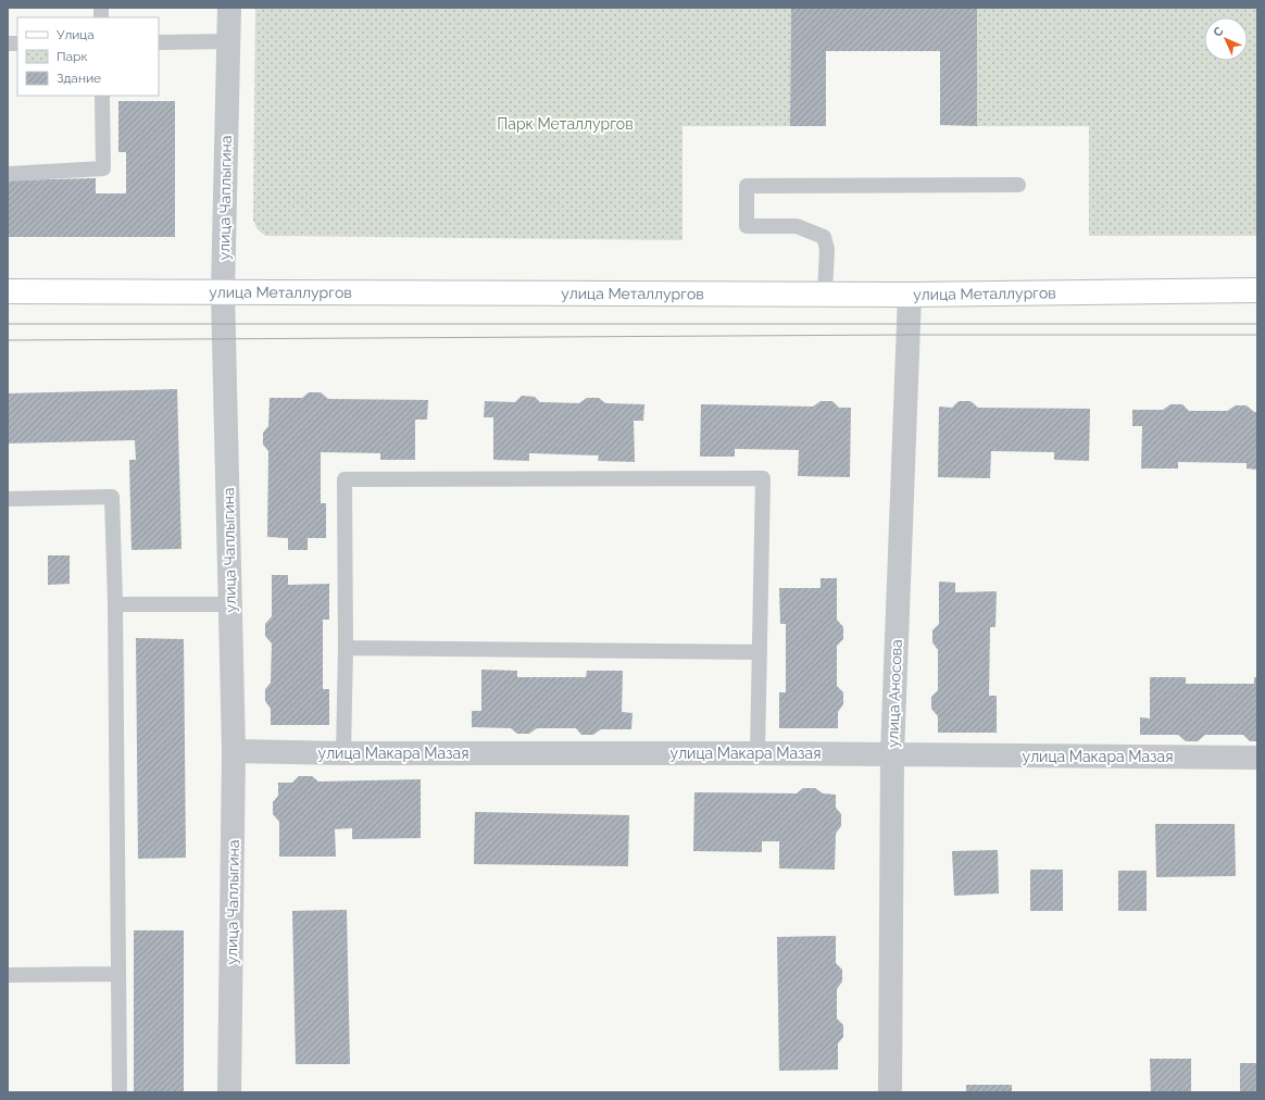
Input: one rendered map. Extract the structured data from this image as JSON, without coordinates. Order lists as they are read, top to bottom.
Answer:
{
  "streets": {
    "main road": ["улица Металлургов"],
    "street": ["улица Чаплыгина", "улица Аносова", "улица Макара Мазая"]
  },
  "crossings": [
    ["улица Чаплыгина", "улица Металлургов"],
    ["улица Чаплыгина", "улица Макара Мазая"],
    ["улица Металлургов", "улица Аносова"],
    ["улица Аносова", "улица Макара Мазая"]
  ],
  "parks": ["Парк Металлургов"],
  "legend": ["Улица", "Парк", "Здание"],
  "north": "top left"
}
